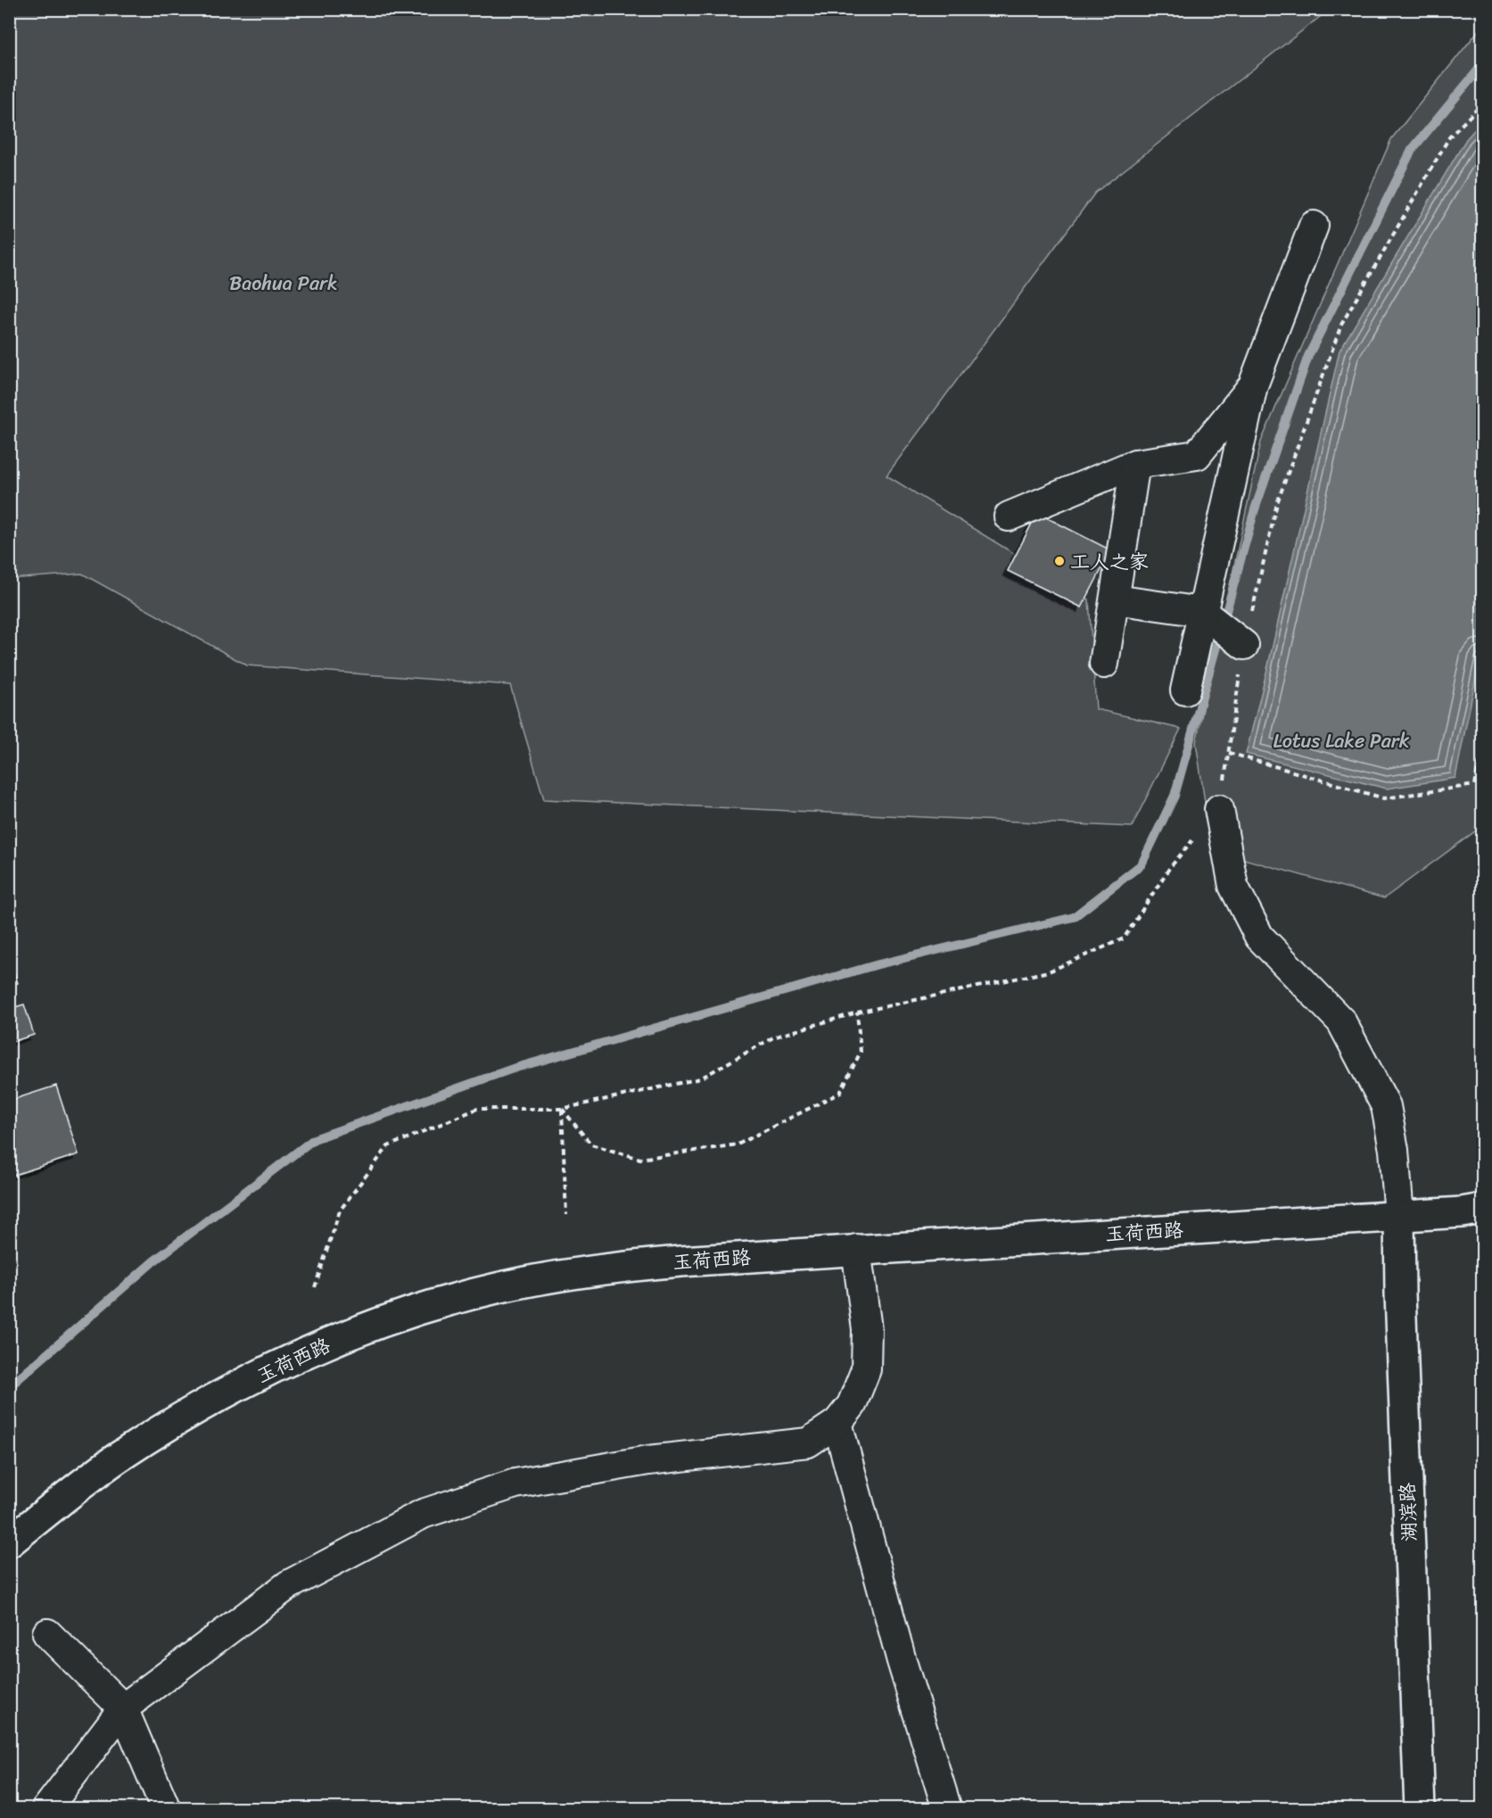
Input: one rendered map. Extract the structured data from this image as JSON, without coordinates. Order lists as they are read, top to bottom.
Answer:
{
  "streets": {
    "main road": ["玉荷西路", "湖滨路"]
  },
  "crossings": [
    ["玉荷西路", "湖滨路"]
  ],
  "parks": ["Baohua Park", "Lotus Lake Park"],
  "places": ["工人之家"]
}
